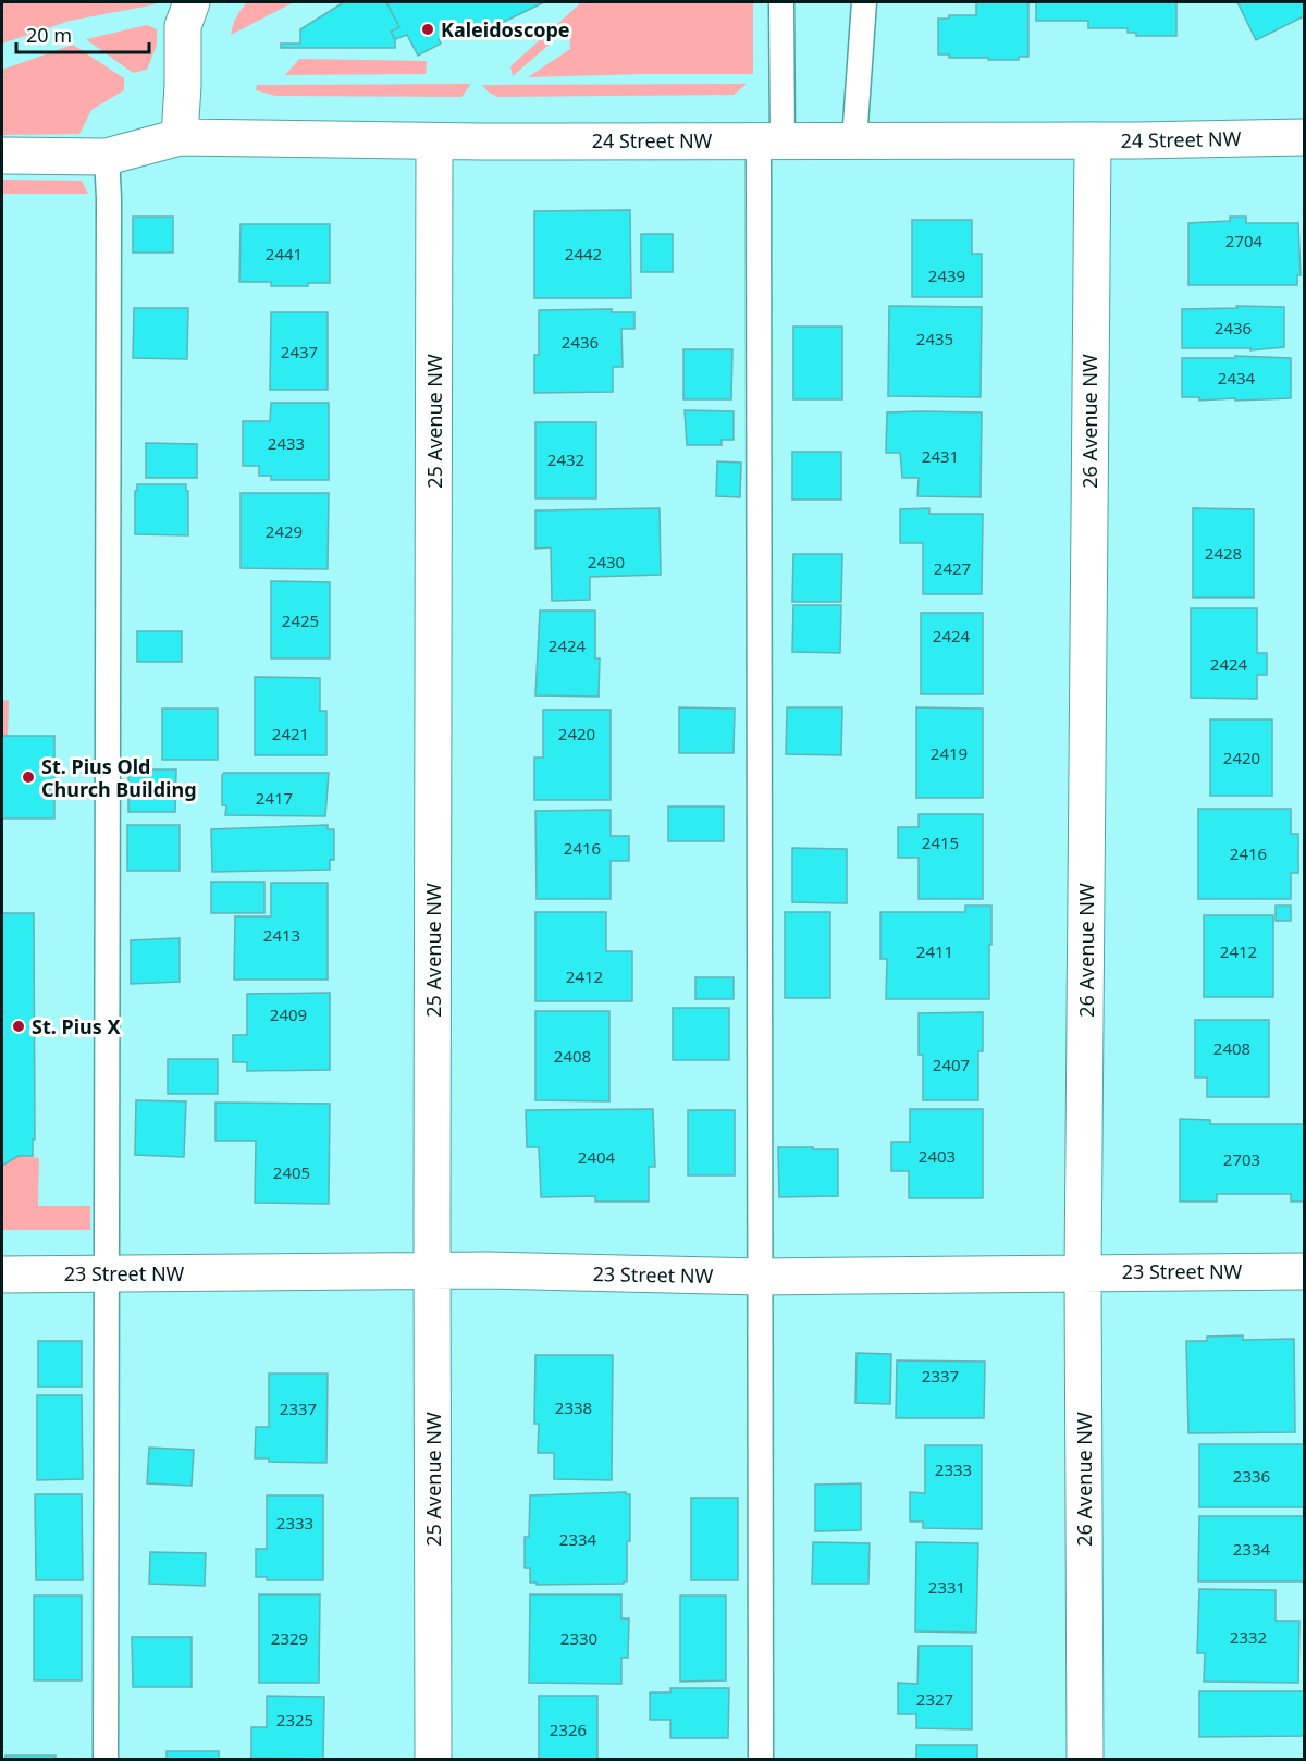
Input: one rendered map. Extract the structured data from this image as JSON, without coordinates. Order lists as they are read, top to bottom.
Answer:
{
  "streets": {
    "street": [
      "24 Street NW",
      "25 Avenue NW",
      "26 Avenue NW",
      "23 Street NW"
    ]
  },
  "crossings": [
    ["24 Street NW", "25 Avenue NW"],
    ["24 Street NW", "26 Avenue NW"],
    ["25 Avenue NW", "23 Street NW"],
    ["26 Avenue NW", "23 Street NW"]
  ],
  "places": ["Kaleidoscope", "St. Pius Old Church Building", "St. Pius X"],
  "house_numbers": [
    "2704",
    "2441",
    "2442",
    "2439",
    "2436",
    "2435",
    "2436",
    "2437",
    "2434",
    "2433",
    "2431",
    "2432",
    "2429",
    "2428",
    "2430",
    "2427",
    "2425",
    "2424",
    "2424",
    "2424",
    "2421",
    "2420",
    "2419",
    "2420",
    "2417",
    "2415",
    "2416",
    "2416",
    "2413",
    "2411",
    "2412",
    "2412",
    "2409",
    "2408",
    "2408",
    "2407",
    "2403",
    "2404",
    "2703",
    "2405",
    "2337",
    "2338",
    "2337",
    "2333",
    "2336",
    "2333",
    "2334",
    "2334",
    "2331",
    "2332",
    "2329",
    "2330",
    "2327",
    "2325",
    "2326"
  ],
  "scale_bar": "20 m"
}
